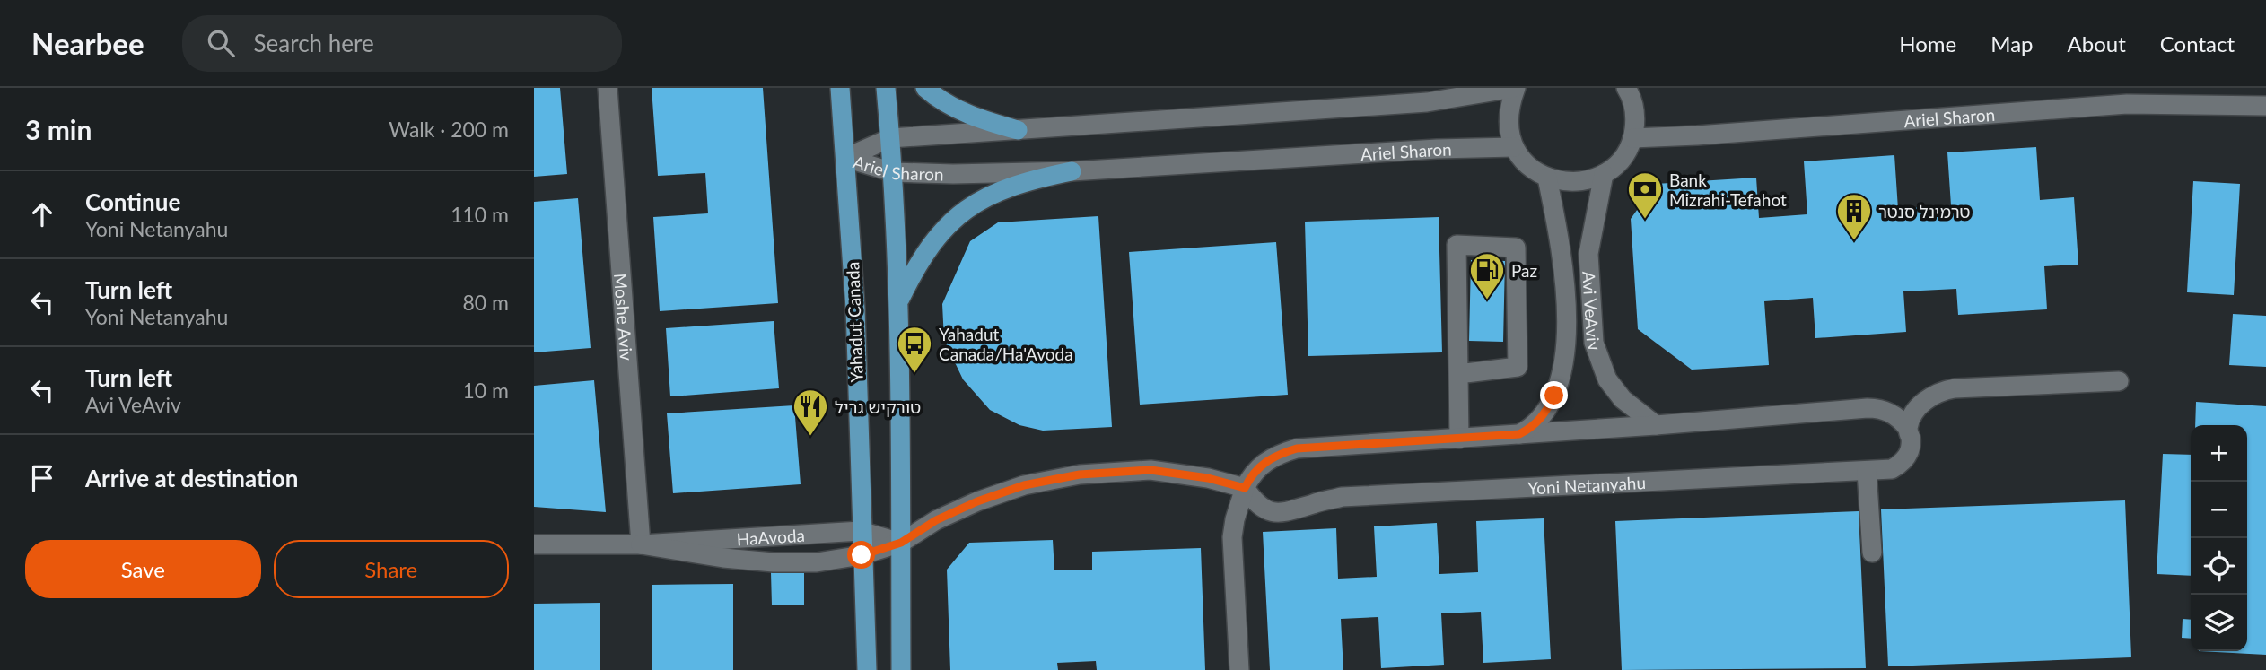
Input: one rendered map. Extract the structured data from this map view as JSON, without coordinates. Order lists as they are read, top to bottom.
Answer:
{
  "streets": {
    "main road": ["Yahadut Canada"],
    "street": [
      "Ariel Sharon",
      "Avi VeAviv",
      "Moshe Aviv",
      "Yoni Netanyahu",
      "HaAvoda"
    ]
  },
  "crossings": [
    ["Ariel Sharon", "Yahadut Canada"],
    ["Moshe Aviv", "HaAvoda"],
    ["Yahadut Canada", "Yoni Netanyahu"],
    ["Yahadut Canada", "HaAvoda"],
    ["Yoni Netanyahu", "HaAvoda"]
  ],
  "places": {
    "bank": ["Bank Mizrahi-Tefahot"],
    "building": ["טרמינל סנטר"],
    "fuel station": ["Paz"],
    "bus stop": ["Yahadut Canada/Ha'Avoda"],
    "restaurant": ["טורקיש גריל"]
  },
  "page": {
    "header": "Nearbee",
    "search": "Search here",
    "nav": [
      "Home",
      "Map",
      "About",
      "Contact"
    ],
    "heading": ["3 min", "Walk · 200 m"],
    "list": [
      ["Continue", "Yoni Netanyahu", "110 m"],
      ["Turn left", "Yoni Netanyahu", "80 m"],
      ["Turn left", "Avi VeAviv", "10 m"],
      "Arrive at destination"
    ],
    "map_buttons": ["+", "−"],
    "buttons": ["Save", "Share"]
  }
}
